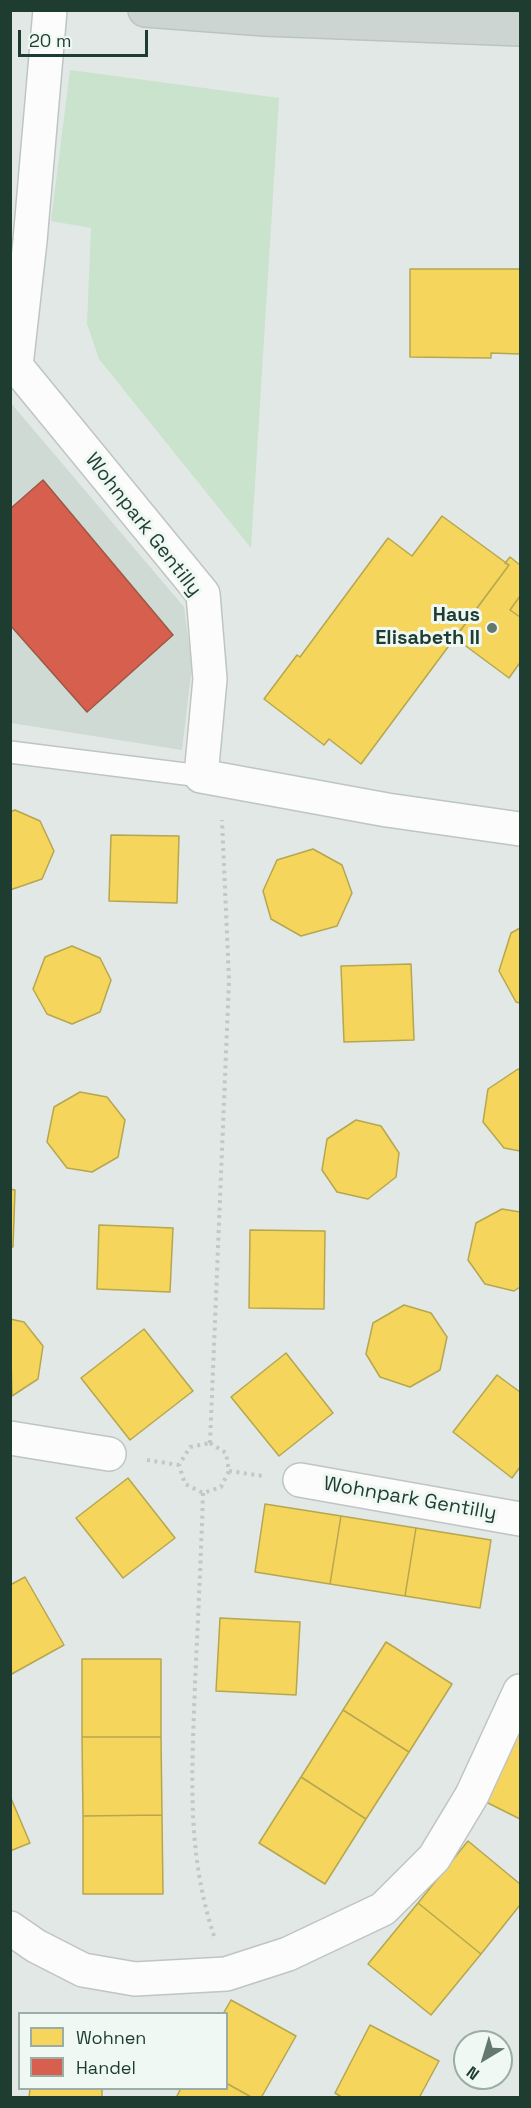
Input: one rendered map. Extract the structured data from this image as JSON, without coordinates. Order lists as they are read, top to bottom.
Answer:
{
  "streets": {
    "street": ["Wohnpark Gentilly"]
  },
  "places": ["Haus Elisabeth II"],
  "legend": ["Wohnen", "Handel"],
  "scale_bar": "20 m",
  "north": "bottom left"
}
